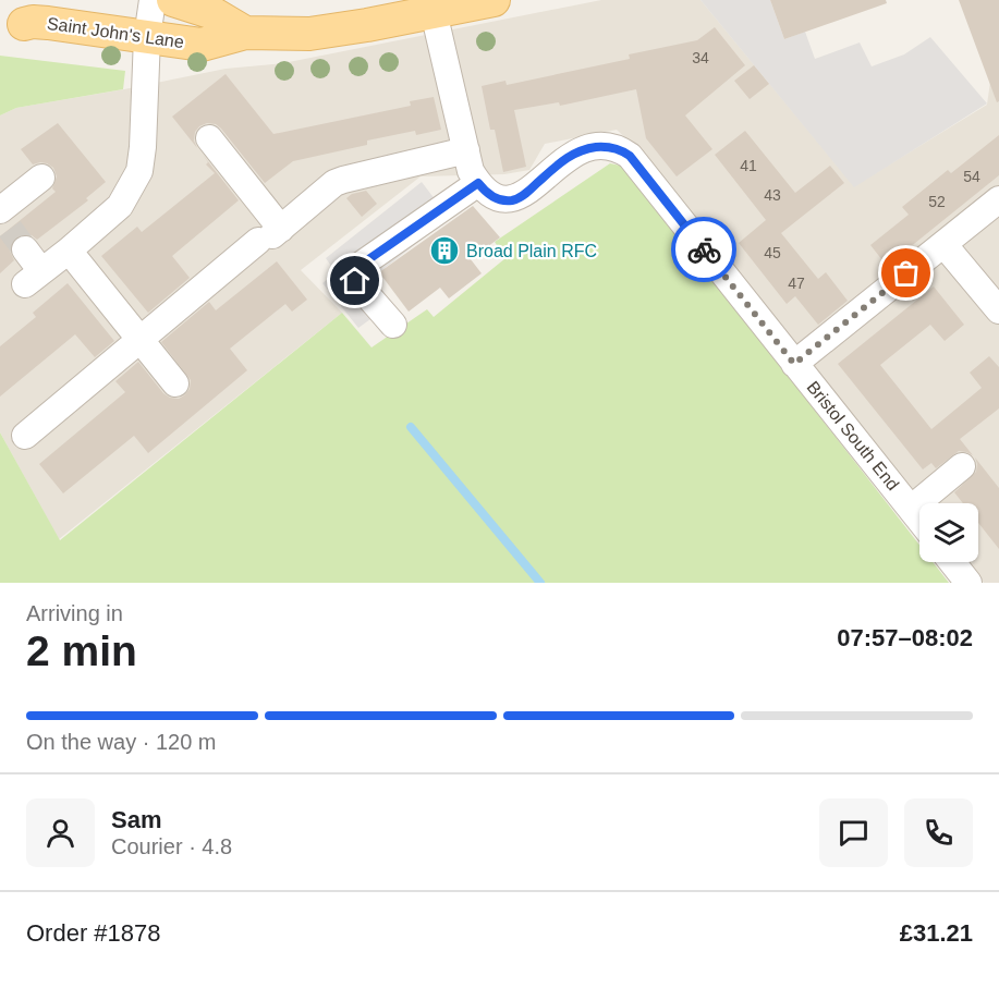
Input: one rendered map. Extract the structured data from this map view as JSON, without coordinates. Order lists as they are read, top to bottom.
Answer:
{
  "streets": {
    "main road": ["Saint John's Lane"],
    "street": ["Bristol South End"]
  },
  "places": {
    "building": ["Broad Plain RFC"]
  },
  "house_numbers": [
    "34",
    "41",
    "54",
    "43",
    "52",
    "45",
    "47"
  ],
  "page": {
    "heading": ["2 min", "Arriving in", "07:57–08:02"],
    "panel": [
      "Sam",
      "Courier · 4.8",
      "Order #1878",
      "£31.21"
    ],
    "bar": "On the way · 120 m"
  }
}
